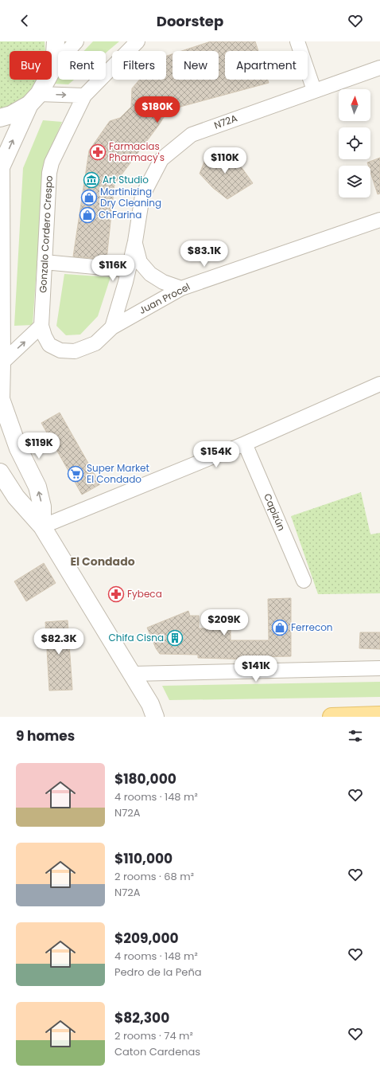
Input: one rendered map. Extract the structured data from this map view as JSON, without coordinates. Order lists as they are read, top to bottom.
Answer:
{
  "streets": {
    "street": [
      "N72A",
      "Gonzalo Cordero Crespo",
      "Juan Procel",
      "Capizún"
    ]
  },
  "crossings": [
    ["N72A", "Juan Procel"],
    ["Gonzalo Cordero Crespo", "Juan Procel"]
  ],
  "districts": ["El Condado"],
  "places": {
    "pharmacy": ["Farmacias Pharmacy's", "Fybeca"],
    "museum": ["Art Studio"],
    "shop": ["Martinizing Dry Cleaning", "ChFarina", "Ferrecon"],
    "supermarket": ["Super Market El Condado"],
    "building": ["Chifa Cisna"]
  },
  "north": "top",
  "page": {
    "header": "Doorstep",
    "chip": [
      "Buy",
      "Rent",
      "Filters",
      "New",
      "Apartment"
    ],
    "price": [
      "$180K",
      "$110K",
      "$83.1K",
      "$116K",
      "$119K",
      "$154K",
      "$209K",
      "$82.3K",
      "$141K"
    ],
    "heading": "9 homes",
    "list": [
      {
        "name": "$180,000",
        "note": "4 rooms · 148 m² · N72A"
      },
      {
        "name": "$110,000",
        "note": "2 rooms · 68 m² · N72A"
      },
      {
        "name": "$209,000",
        "note": "4 rooms · 148 m² · Pedro de la Peña"
      },
      {
        "name": "$82,300",
        "note": "2 rooms · 74 m² · Caton Cardenas"
      }
    ]
  }
}
